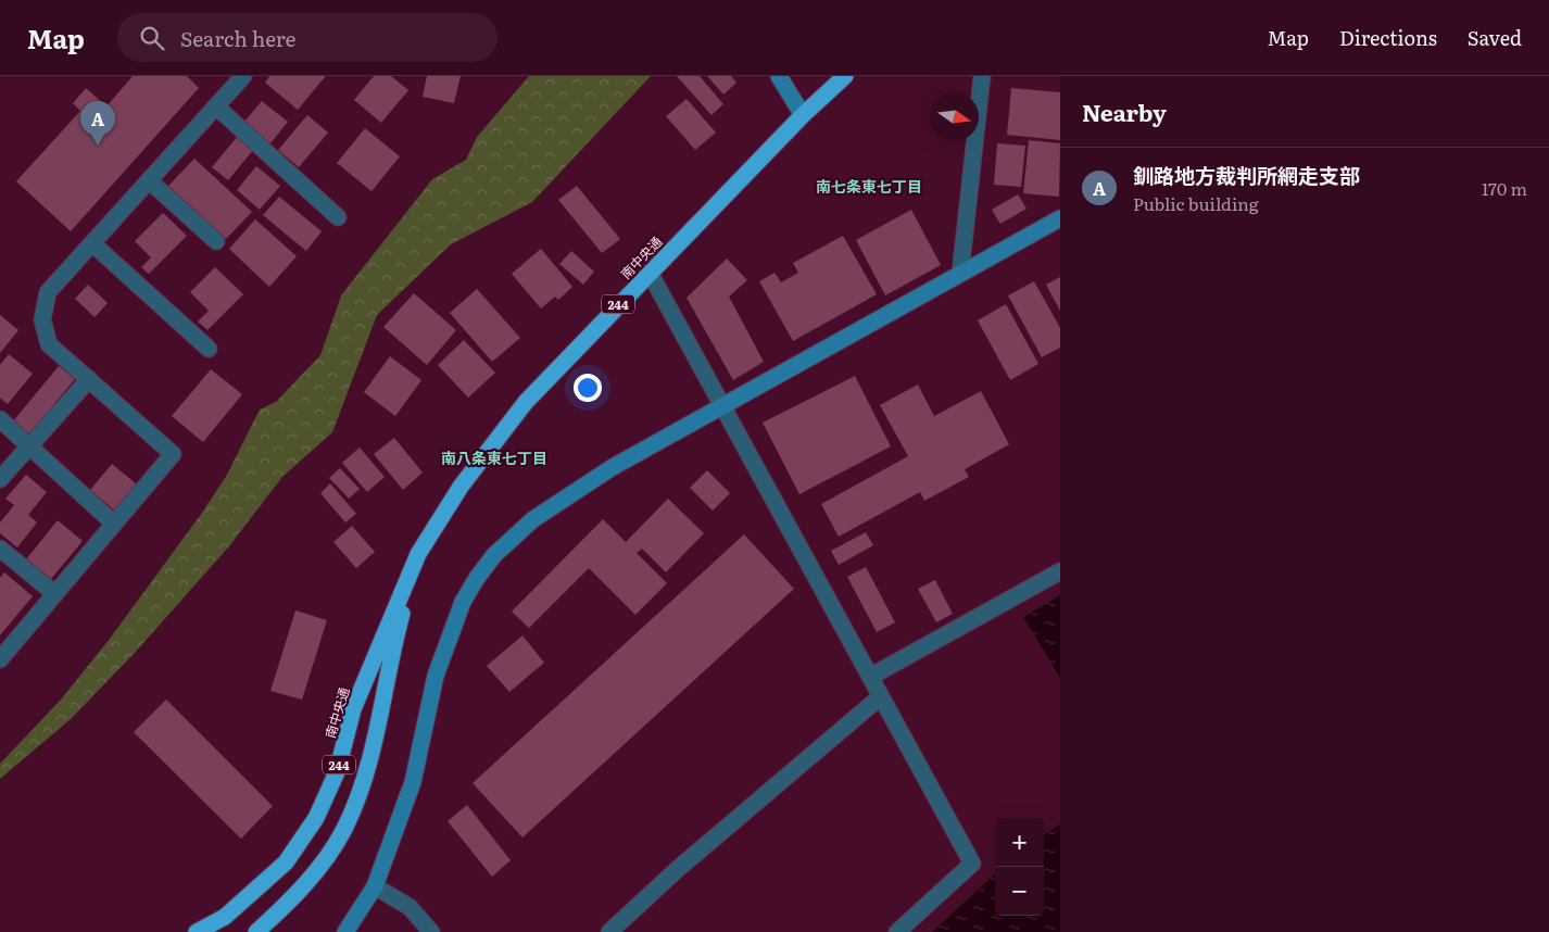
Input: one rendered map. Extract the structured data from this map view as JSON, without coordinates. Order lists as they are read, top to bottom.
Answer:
{
  "streets": {
    "highway": ["南中央通", "244"]
  },
  "districts": ["南七条東七丁目", "南八条東七丁目"],
  "north": "right",
  "page": {
    "header": "Map",
    "search": "Search here",
    "nav": ["Map", "Directions", "Saved"],
    "heading": "Nearby",
    "pins": "A",
    "list": [
      {
        "mark": "A",
        "name": "釧路地方裁判所網走支部",
        "note": "Public building",
        "value": "170 m"
      }
    ],
    "map_buttons": ["+", "−"]
  }
}
